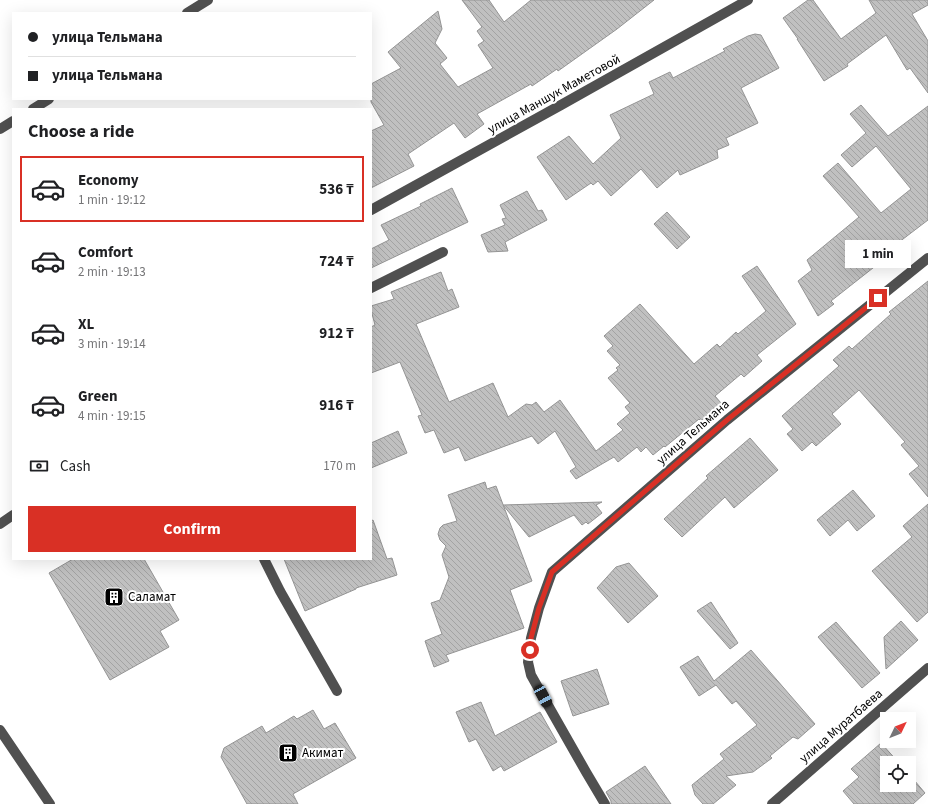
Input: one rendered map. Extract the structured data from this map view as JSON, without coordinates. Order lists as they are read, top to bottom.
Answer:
{
  "streets": {
    "street": ["улица Маншук Маметовой", "улица Тельмана", "улица Муратбаева"]
  },
  "places": {
    "building": ["Саламат", "Акимат"]
  },
  "north": "top right",
  "page": {
    "banner": ["улица Тельмана", "улица Тельмана"],
    "heading": "Choose a ride",
    "list": [
      {
        "name": "Economy",
        "note": "1 min · 19:12",
        "value": "536 ₸"
      },
      {
        "name": "Comfort",
        "note": "2 min · 19:13",
        "value": "724 ₸"
      },
      {
        "name": "XL",
        "note": "3 min · 19:14",
        "value": "912 ₸"
      },
      {
        "name": "Green",
        "note": "4 min · 19:15",
        "value": "916 ₸"
      }
    ],
    "bubble": "1 min",
    "pay": ["Cash", "170 m"],
    "buttons": "Confirm"
  }
}
